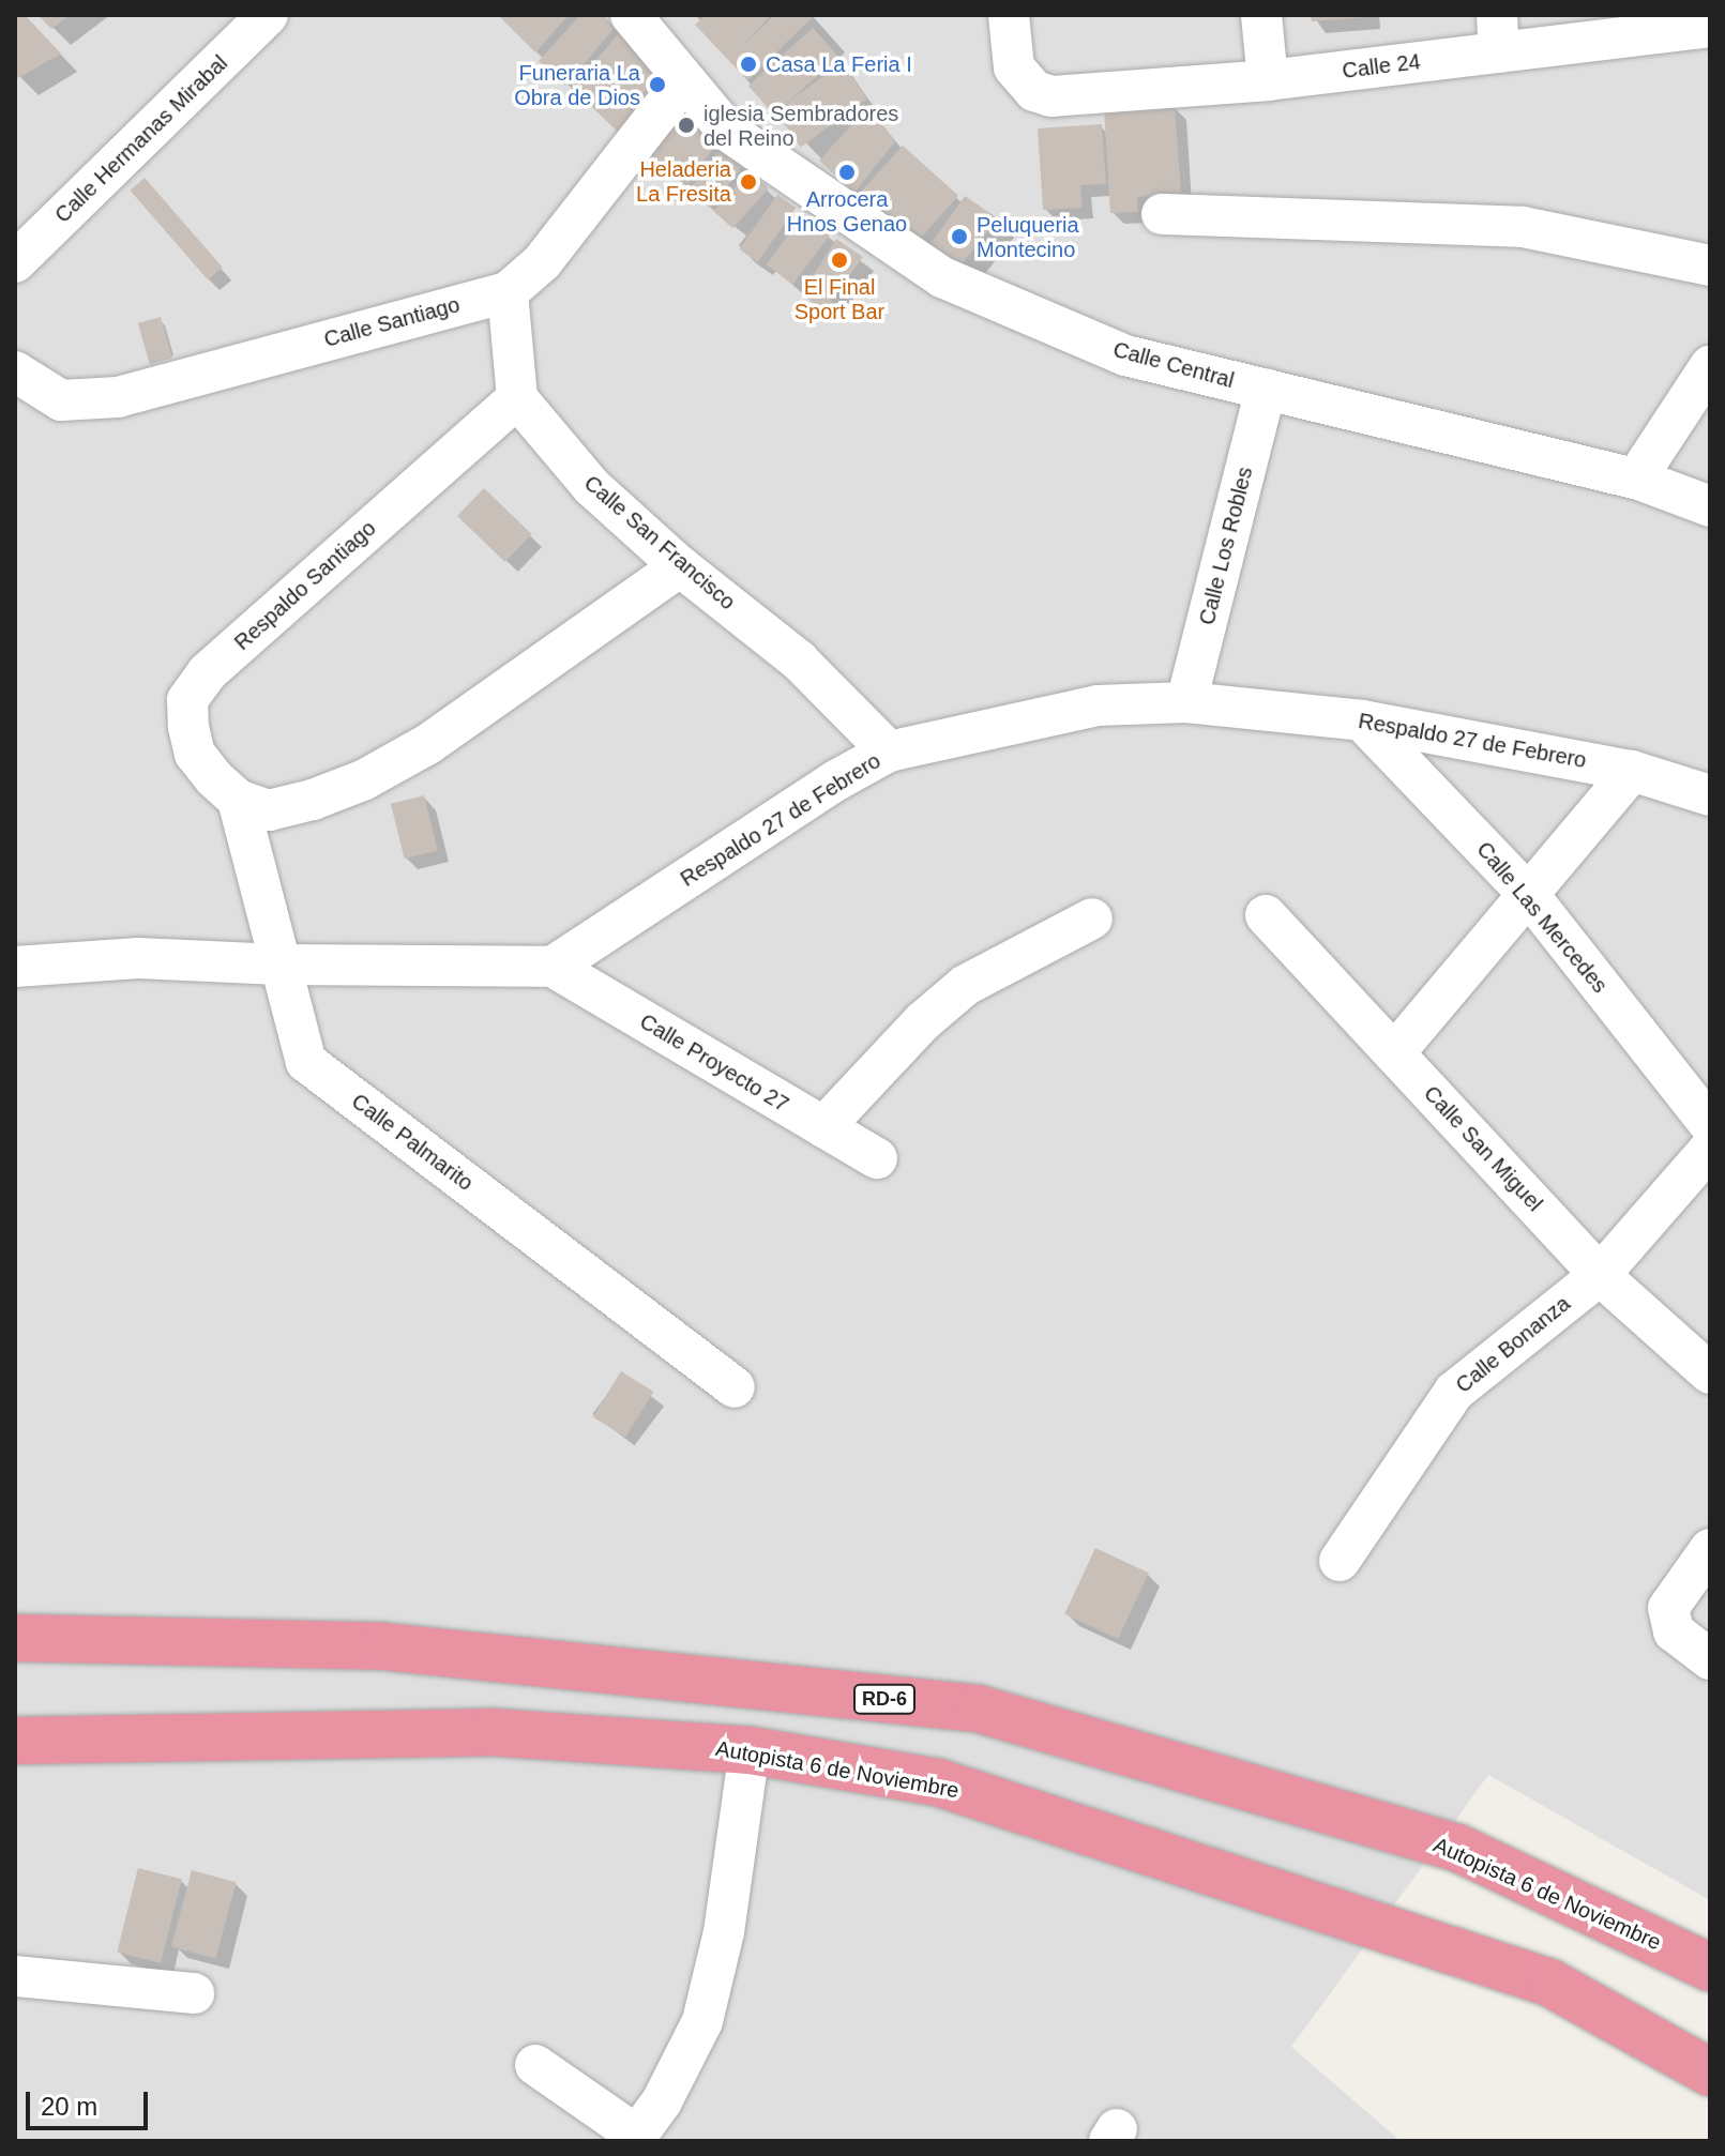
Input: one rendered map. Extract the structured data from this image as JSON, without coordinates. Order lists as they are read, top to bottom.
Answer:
{
  "streets": {
    "highway": ["RD-6", "Autopista 6 de Noviembre"],
    "street": [
      "Calle 24",
      "Calle Hermanas Mirabal",
      "Calle Santiago",
      "Calle Central",
      "Calle San Francisco",
      "Calle Los Robles",
      "Respaldo Santiago",
      "Respaldo 27 de Febrero",
      "Calle Las Mercedes",
      "Calle Proyecto 27",
      "Calle Palmarito",
      "Calle San Miguel",
      "Calle Bonanza"
    ]
  },
  "crossings": [
    ["Calle Santiago", "Calle Central"],
    ["Calle Central", "Calle Los Robles"],
    ["Calle San Francisco", "Respaldo Santiago"],
    ["Calle San Francisco", "Respaldo 27 de Febrero"],
    ["Calle Los Robles", "Respaldo 27 de Febrero"],
    ["Respaldo Santiago", "Calle Palmarito"],
    ["Respaldo 27 de Febrero", "Calle Las Mercedes"],
    ["Respaldo 27 de Febrero", "Calle Proyecto 27"],
    ["Calle San Miguel", "Calle Bonanza"]
  ],
  "places": [
    "Casa La Feria I",
    "Funeraria La Obra de Dios",
    "iglesia Sembradores del Reino",
    "Arrocera Hnos Genao",
    "Heladeria La Fresita",
    "Peluqueria Montecino",
    "El Final Sport Bar"
  ],
  "scale_bar": "20 m"
}
